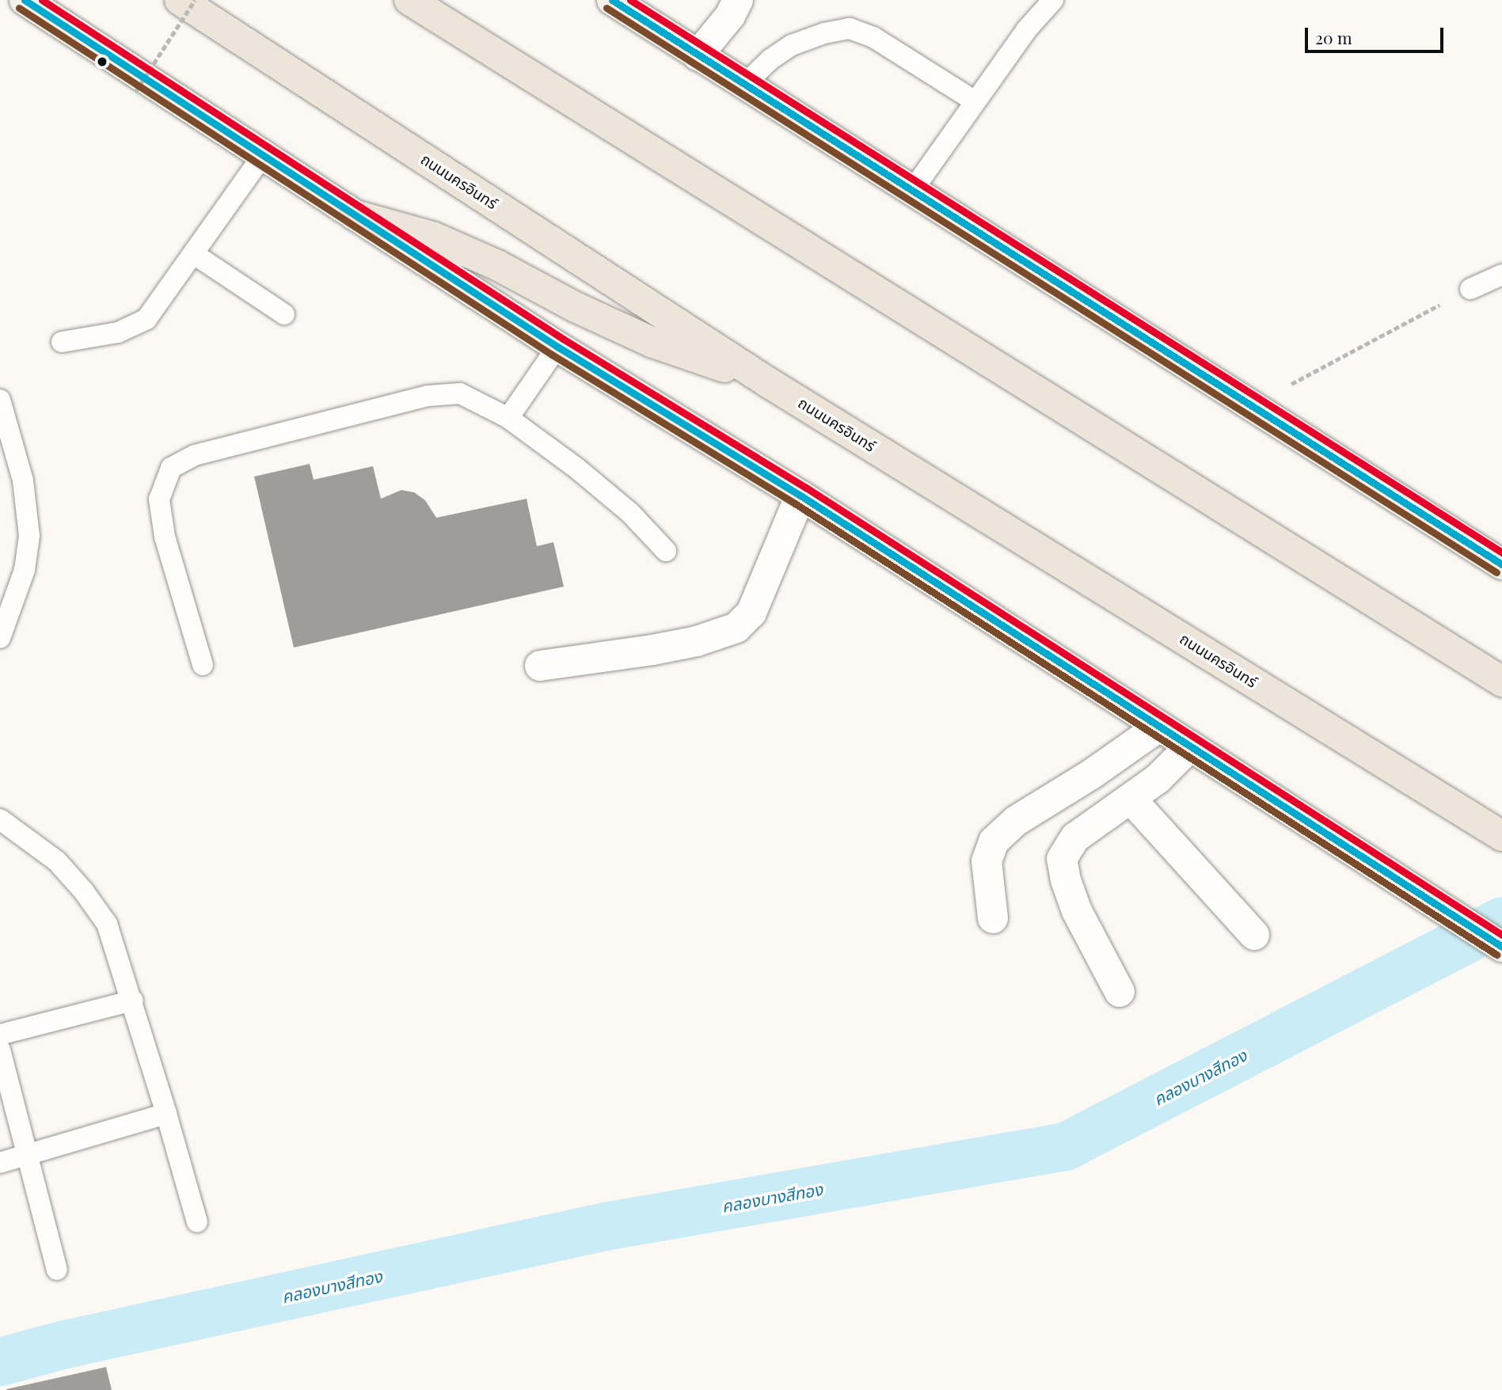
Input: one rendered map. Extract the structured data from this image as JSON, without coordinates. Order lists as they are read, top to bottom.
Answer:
{
  "streets": {
    "main road": ["ถนนนครอินทร์"]
  },
  "water": ["คลองบางสีทอง"],
  "scale_bar": "20 m"
}
